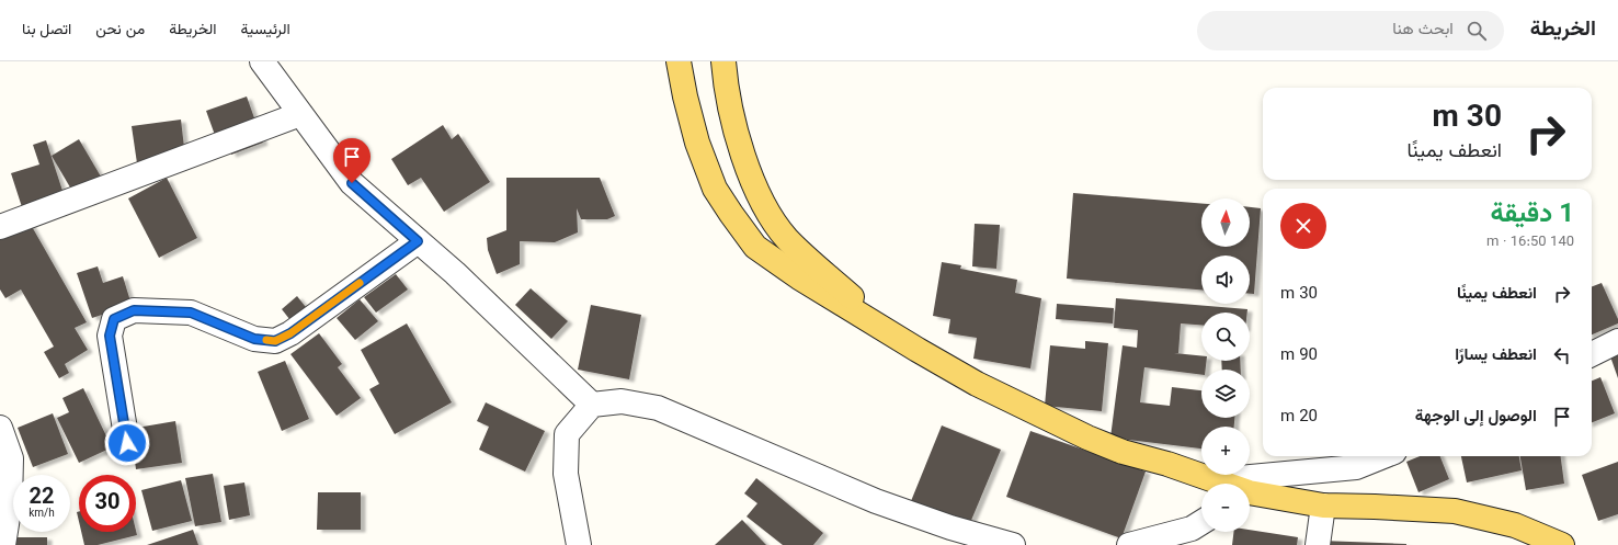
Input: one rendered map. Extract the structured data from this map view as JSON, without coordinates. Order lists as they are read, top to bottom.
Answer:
{
  "north": "top",
  "page": {
    "header": "الخريطة",
    "search": "ابحث هنا",
    "nav": [
      "الرئيسية",
      "الخريطة",
      "من نحن",
      "اتصل بنا"
    ],
    "turn": ["30 m", "انعطف يمينًا"],
    "heading": ["1 دقيقة", "140 m · 16:50"],
    "map_buttons": ["+", "−"],
    "list": [
      {
        "name": "انعطف يمينًا",
        "value": "30 m"
      },
      {
        "name": "انعطف يسارًا",
        "value": "90 m"
      },
      {
        "name": "الوصول إلى الوجهة",
        "value": "20 m"
      }
    ],
    "speed": "22 km/h",
    "limit": "30"
  }
}
